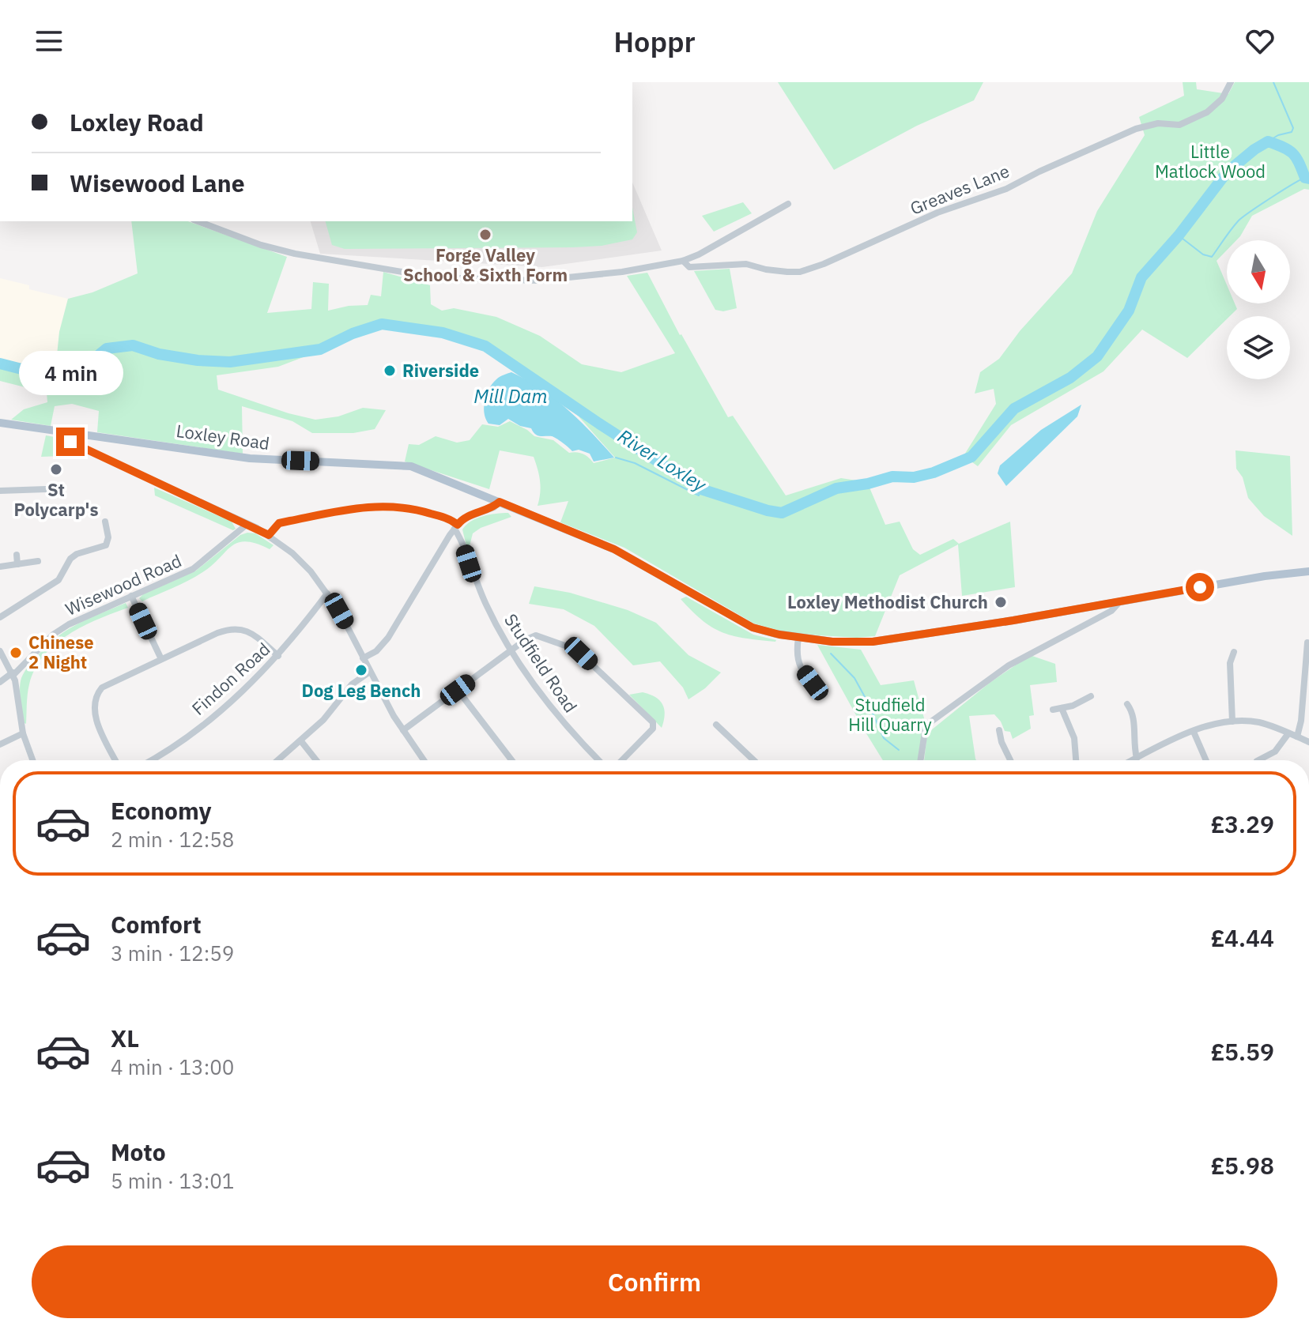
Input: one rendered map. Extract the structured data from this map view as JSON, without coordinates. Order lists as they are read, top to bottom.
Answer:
{
  "streets": {
    "main road": ["Loxley Road"],
    "street": [
      "Greaves Lane",
      "Wisewood Road",
      "Studfield Road",
      "Findon Road"
    ]
  },
  "water": ["Mill Dam", "River Loxley"],
  "parks": ["Little Matlock Wood", "Studfield Hill Quarry"],
  "places": [
    "Forge Valley School & Sixth Form",
    "Riverside",
    "St Polycarp's",
    "Loxley Methodist Church",
    "Chinese 2 Night",
    "Dog Leg Bench"
  ],
  "north": "bottom",
  "page": {
    "header": "Hoppr",
    "banner": ["Loxley Road", "Wisewood Lane"],
    "bubble": "4 min",
    "list": [
      {
        "name": "Economy",
        "note": "2 min · 12:58",
        "value": "£3.29"
      },
      {
        "name": "Comfort",
        "note": "3 min · 12:59",
        "value": "£4.44"
      },
      {
        "name": "XL",
        "note": "4 min · 13:00",
        "value": "£5.59"
      },
      {
        "name": "Moto",
        "note": "5 min · 13:01",
        "value": "£5.98"
      }
    ],
    "buttons": "Confirm"
  }
}
